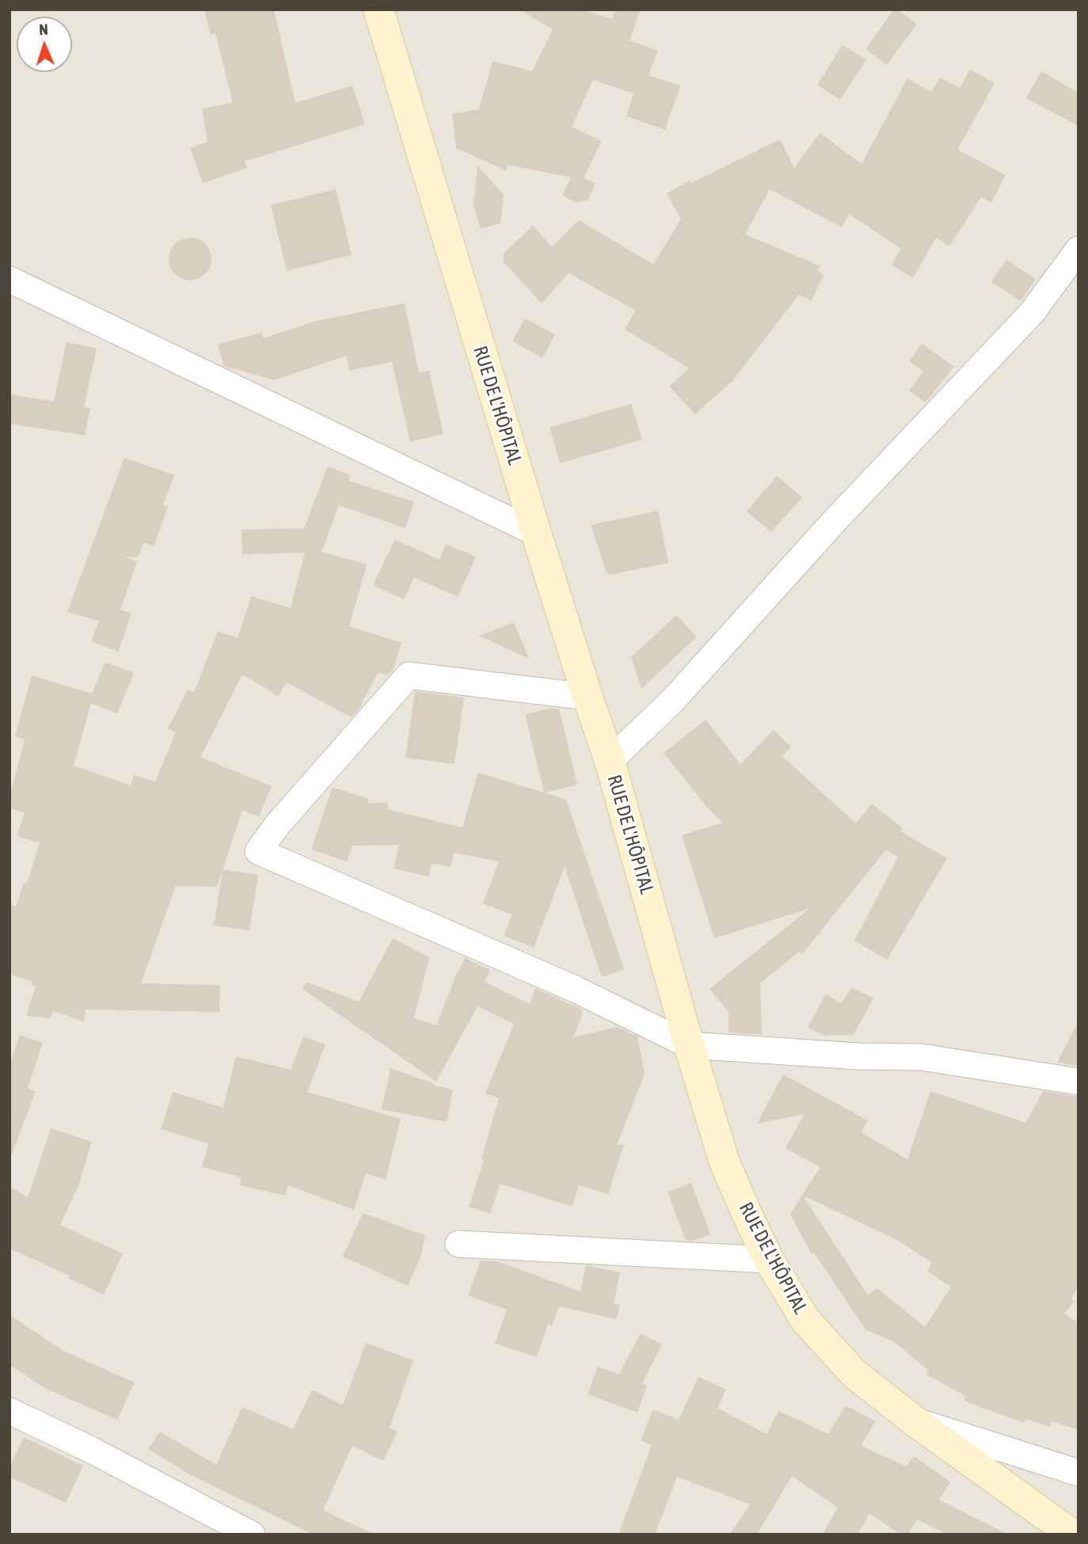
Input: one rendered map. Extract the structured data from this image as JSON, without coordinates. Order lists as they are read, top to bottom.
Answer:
{
  "streets": {
    "main road": ["RUE DE L'HÔPITAL"]
  },
  "north": "top"
}
